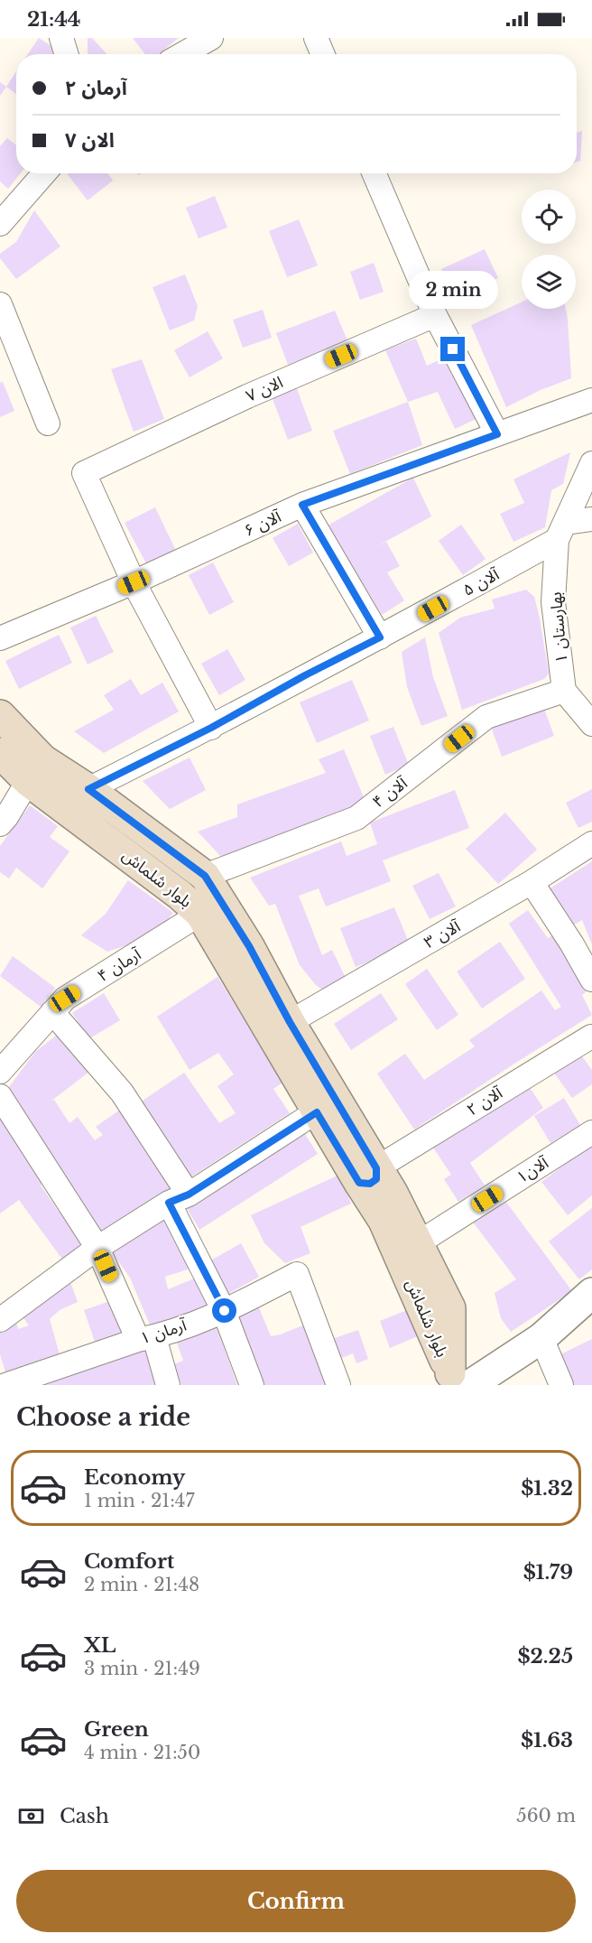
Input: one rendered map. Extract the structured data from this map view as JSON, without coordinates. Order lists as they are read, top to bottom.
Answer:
{
  "streets": {
    "main road": ["بلوار شلماش"],
    "street": [
      "الان ۷",
      "آلان ۶",
      "آلان ۵",
      "بهارستان ۱",
      "آلان ۴",
      "آلان ۳",
      "آرمان ۴",
      "آلان ۲",
      "آلان۱",
      "آرمان ۱"
    ]
  },
  "crossings": [
    ["الان ۷", "آلان ۶"],
    ["آلان ۵", "بهارستان ۱"],
    ["آلان ۵", "بلوار شلماش"],
    ["بهارستان ۱", "آلان ۴"],
    ["آلان ۴", "بلوار شلماش"],
    ["بلوار شلماش", "آلان ۳"],
    ["بلوار شلماش", "آرمان ۴"],
    ["بلوار شلماش", "آلان ۲"],
    ["بلوار شلماش", "آلان۱"]
  ],
  "page": {
    "status": "21:44",
    "banner": ["آرمان ۲", "الان ۷"],
    "bubble": "2 min",
    "heading": "Choose a ride",
    "list": [
      {
        "name": "Economy",
        "note": "1 min · 21:47",
        "value": "$1.32"
      },
      {
        "name": "Comfort",
        "note": "2 min · 21:48",
        "value": "$1.79"
      },
      {
        "name": "XL",
        "note": "3 min · 21:49",
        "value": "$2.25"
      },
      {
        "name": "Green",
        "note": "4 min · 21:50",
        "value": "$1.63"
      }
    ],
    "pay": ["Cash", "560 m"],
    "buttons": "Confirm"
  }
}
